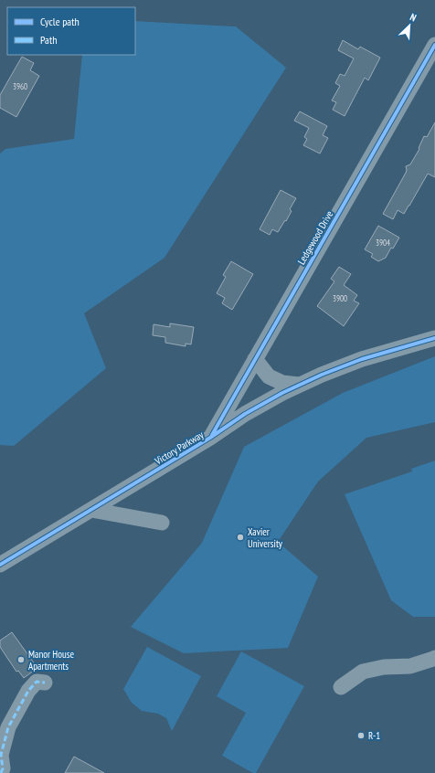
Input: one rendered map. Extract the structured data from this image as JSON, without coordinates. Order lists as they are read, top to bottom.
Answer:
{
  "streets": {
    "street": ["Ledgewood Drive", "Victory Parkway"]
  },
  "crossings": [
    ["Ledgewood Drive", "Victory Parkway"]
  ],
  "places": ["Xavier University", "Manor House Apartments", "R-1"],
  "house_numbers": ["3960", "3904", "3900"],
  "legend": ["Cycle path", "Path"],
  "north": "top right"
}
